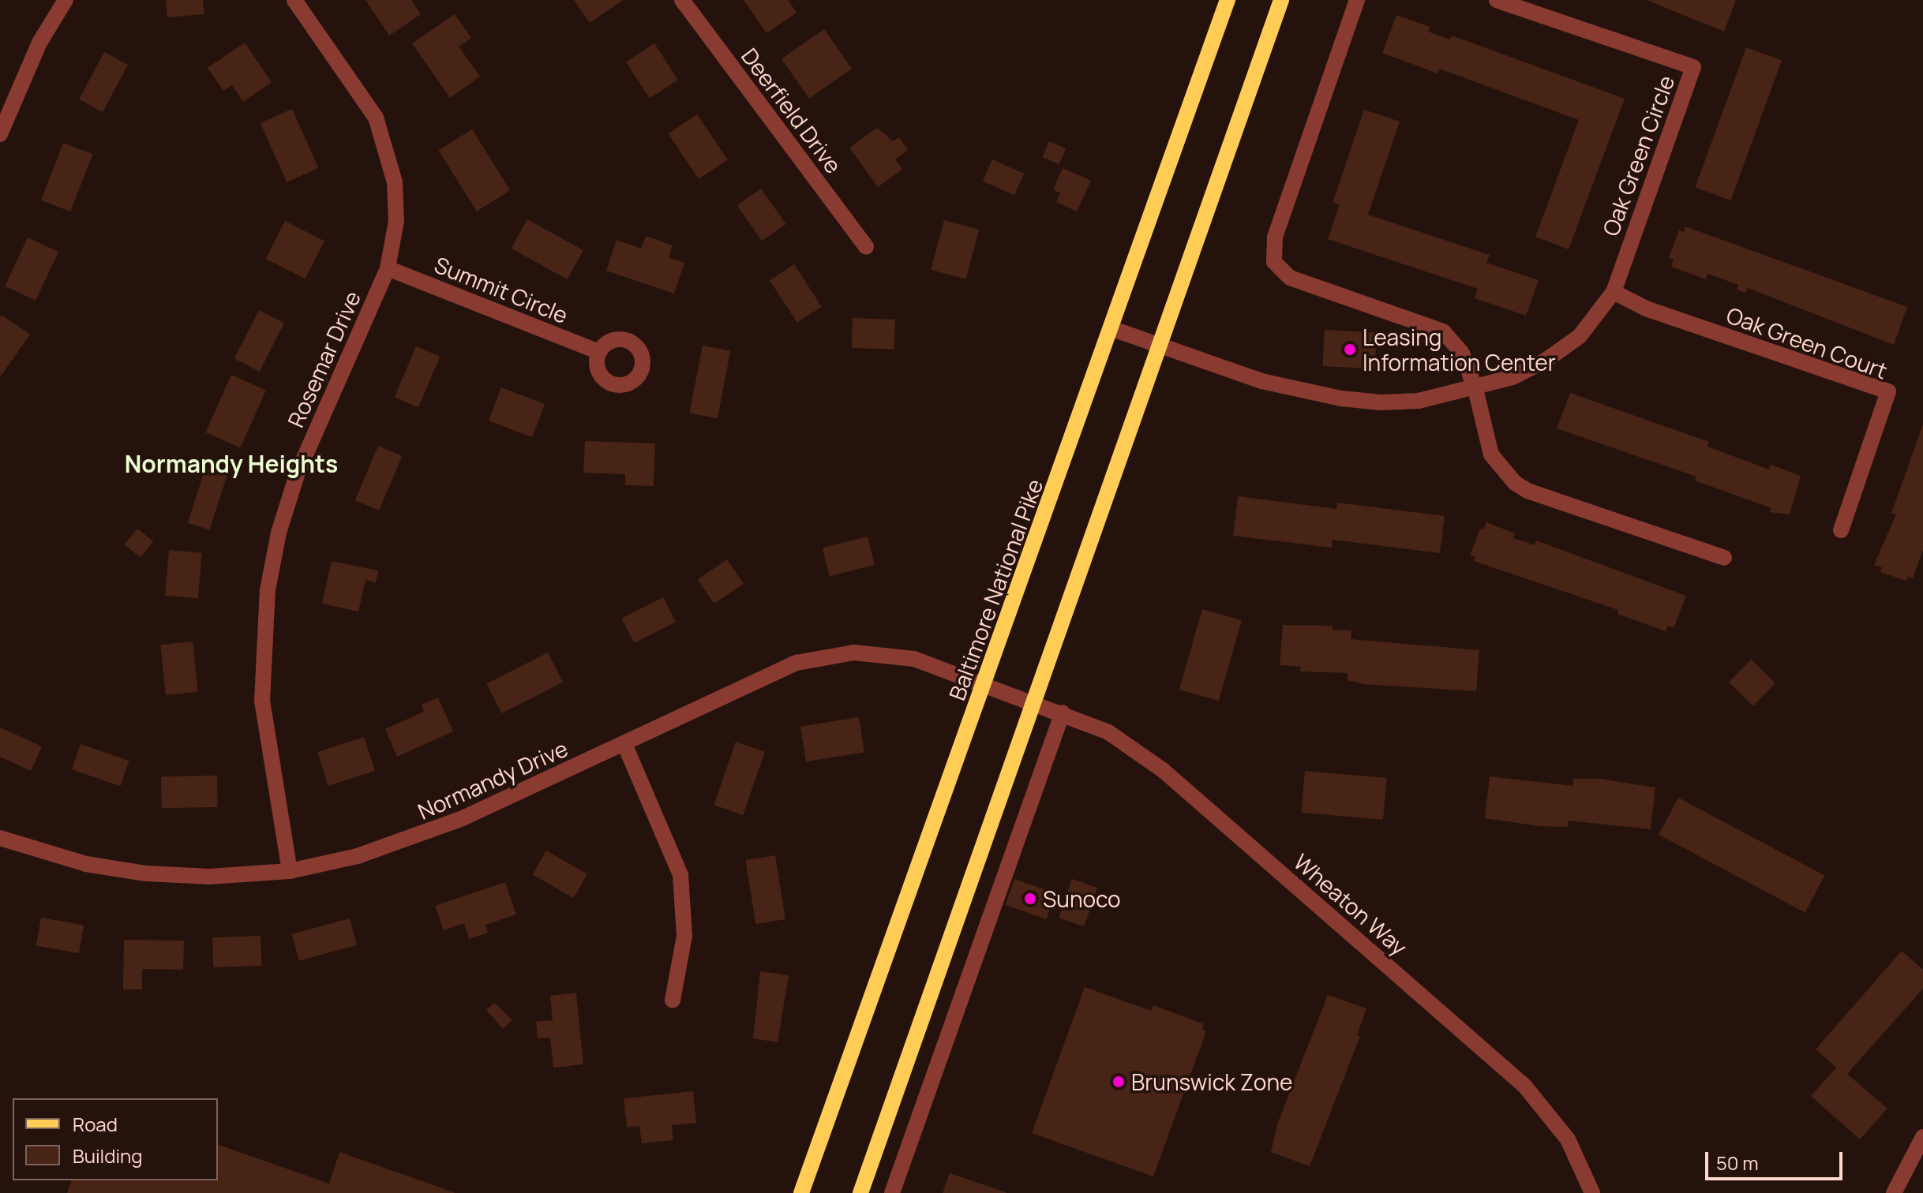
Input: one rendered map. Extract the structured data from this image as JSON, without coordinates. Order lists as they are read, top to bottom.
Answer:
{
  "streets": {
    "main road": ["Baltimore National Pike"],
    "street": [
      "Deerfield Drive",
      "Oak Green Circle",
      "Summit Circle",
      "Oak Green Court",
      "Rosemar Drive",
      "Normandy Drive",
      "Wheaton Way"
    ]
  },
  "crossings": [
    ["Oak Green Circle", "Oak Green Court"],
    ["Oak Green Circle", "Baltimore National Pike"],
    ["Summit Circle", "Rosemar Drive"],
    ["Rosemar Drive", "Normandy Drive"],
    ["Baltimore National Pike", "Normandy Drive"],
    ["Normandy Drive", "Wheaton Way"]
  ],
  "districts": ["Normandy Heights"],
  "places": ["Leasing Information Center", "Sunoco", "Brunswick Zone"],
  "legend": ["Road", "Building"],
  "scale_bar": "50 m"
}
